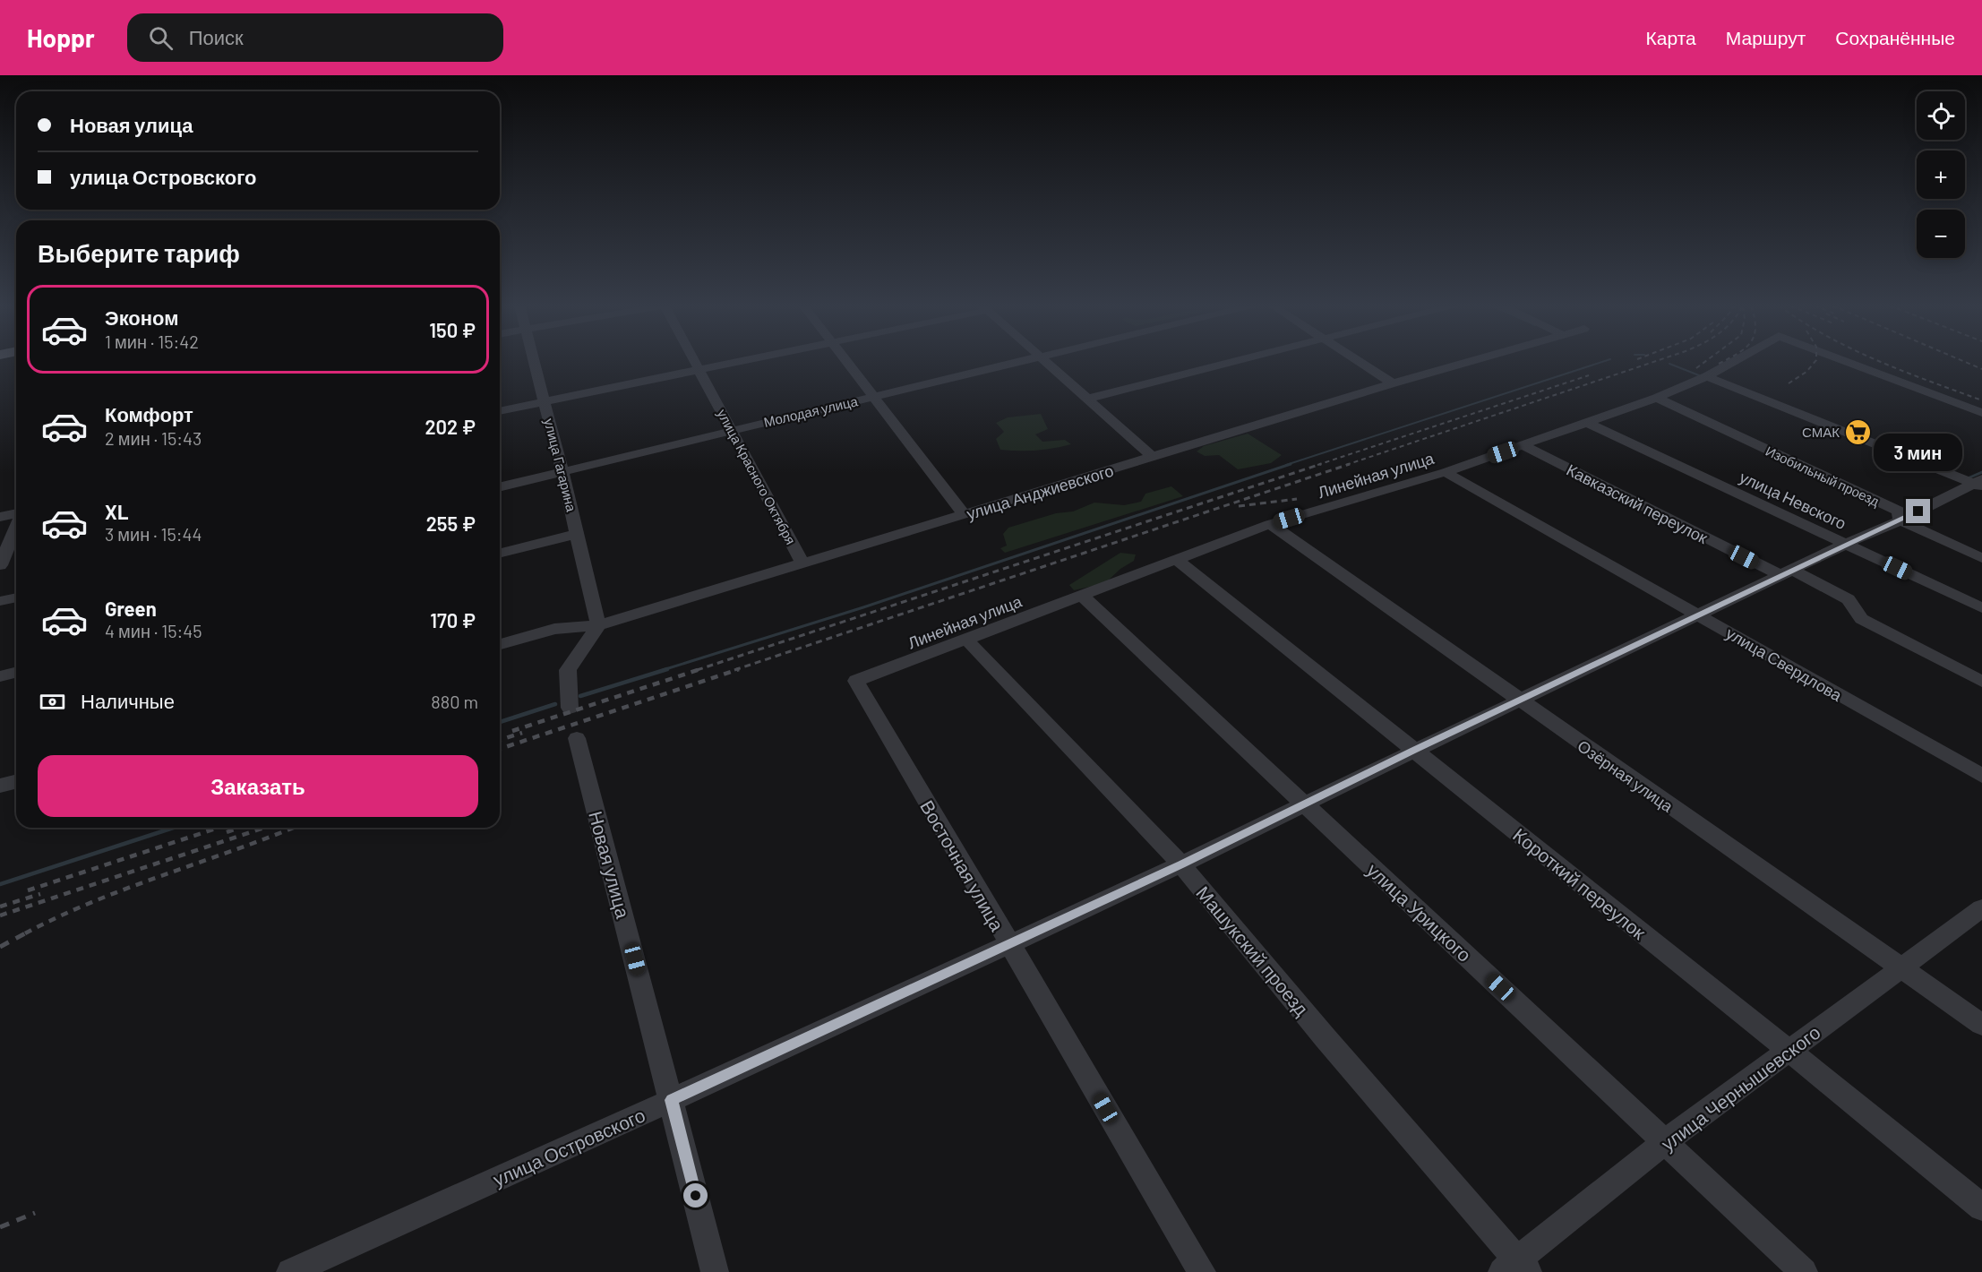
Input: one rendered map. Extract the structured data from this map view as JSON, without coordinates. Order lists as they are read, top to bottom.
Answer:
{
  "streets": {
    "street": [
      "Молодая улица",
      "улица Гагарина",
      "Линейная улица",
      "Изобильный проезд",
      "улица Красного Октября",
      "улица Анджиевского",
      "улица Невского",
      "Кавказский переулок",
      "улица Свердлова",
      "Озёрная улица",
      "Новая улица",
      "Восточная улица",
      "Короткий переулок",
      "улица Урицкого",
      "Машукский проезд",
      "улица Чернышевского",
      "улица Островского"
    ]
  },
  "crossings": [
    ["Молодая улица", "улица Гагарина"],
    ["Молодая улица", "улица Красного Октября"],
    ["улица Гагарина", "улица Анджиевского"],
    ["Линейная улица", "Изобильный проезд"],
    ["Линейная улица", "улица Невского"],
    ["Линейная улица", "Кавказский переулок"],
    ["Линейная улица", "улица Свердлова"],
    ["Линейная улица", "Озёрная улица"],
    ["Линейная улица", "Восточная улица"],
    ["Линейная улица", "Короткий переулок"],
    ["Линейная улица", "улица Урицкого"],
    ["Линейная улица", "Машукский проезд"],
    ["Изобильный проезд", "улица Островского"],
    ["улица Красного Октября", "улица Анджиевского"],
    ["улица Невского", "улица Островского"],
    ["Кавказский переулок", "улица Островского"],
    ["улица Свердлова", "улица Островского"],
    ["Озёрная улица", "улица Чернышевского"],
    ["Озёрная улица", "улица Островского"],
    ["Новая улица", "улица Островского"],
    ["Восточная улица", "улица Островского"],
    ["Короткий переулок", "улица Чернышевского"],
    ["Короткий переулок", "улица Островского"],
    ["улица Урицкого", "улица Чернышевского"],
    ["улица Урицкого", "улица Островского"],
    ["Машукский проезд", "улица Чернышевского"],
    ["Машукский проезд", "улица Островского"]
  ],
  "places": {
    "supermarket": ["СМАК"]
  },
  "page": {
    "header": "Hoppr",
    "search": "Поиск",
    "nav": ["Карта", "Маршрут", "Сохранённые"],
    "map_buttons": ["+", "−"],
    "banner": ["Новая улица", "улица Островского"],
    "heading": "Выберите тариф",
    "list": [
      {
        "name": "Эконом",
        "note": "1 мин · 15:42",
        "value": "150 ₽"
      },
      {
        "name": "Комфорт",
        "note": "2 мин · 15:43",
        "value": "202 ₽"
      },
      {
        "name": "XL",
        "note": "3 мин · 15:44",
        "value": "255 ₽"
      },
      {
        "name": "Green",
        "note": "4 мин · 15:45",
        "value": "170 ₽"
      }
    ],
    "bubble": "3 мин",
    "pay": ["Наличные", "880 m"],
    "buttons": "Заказать"
  }
}
